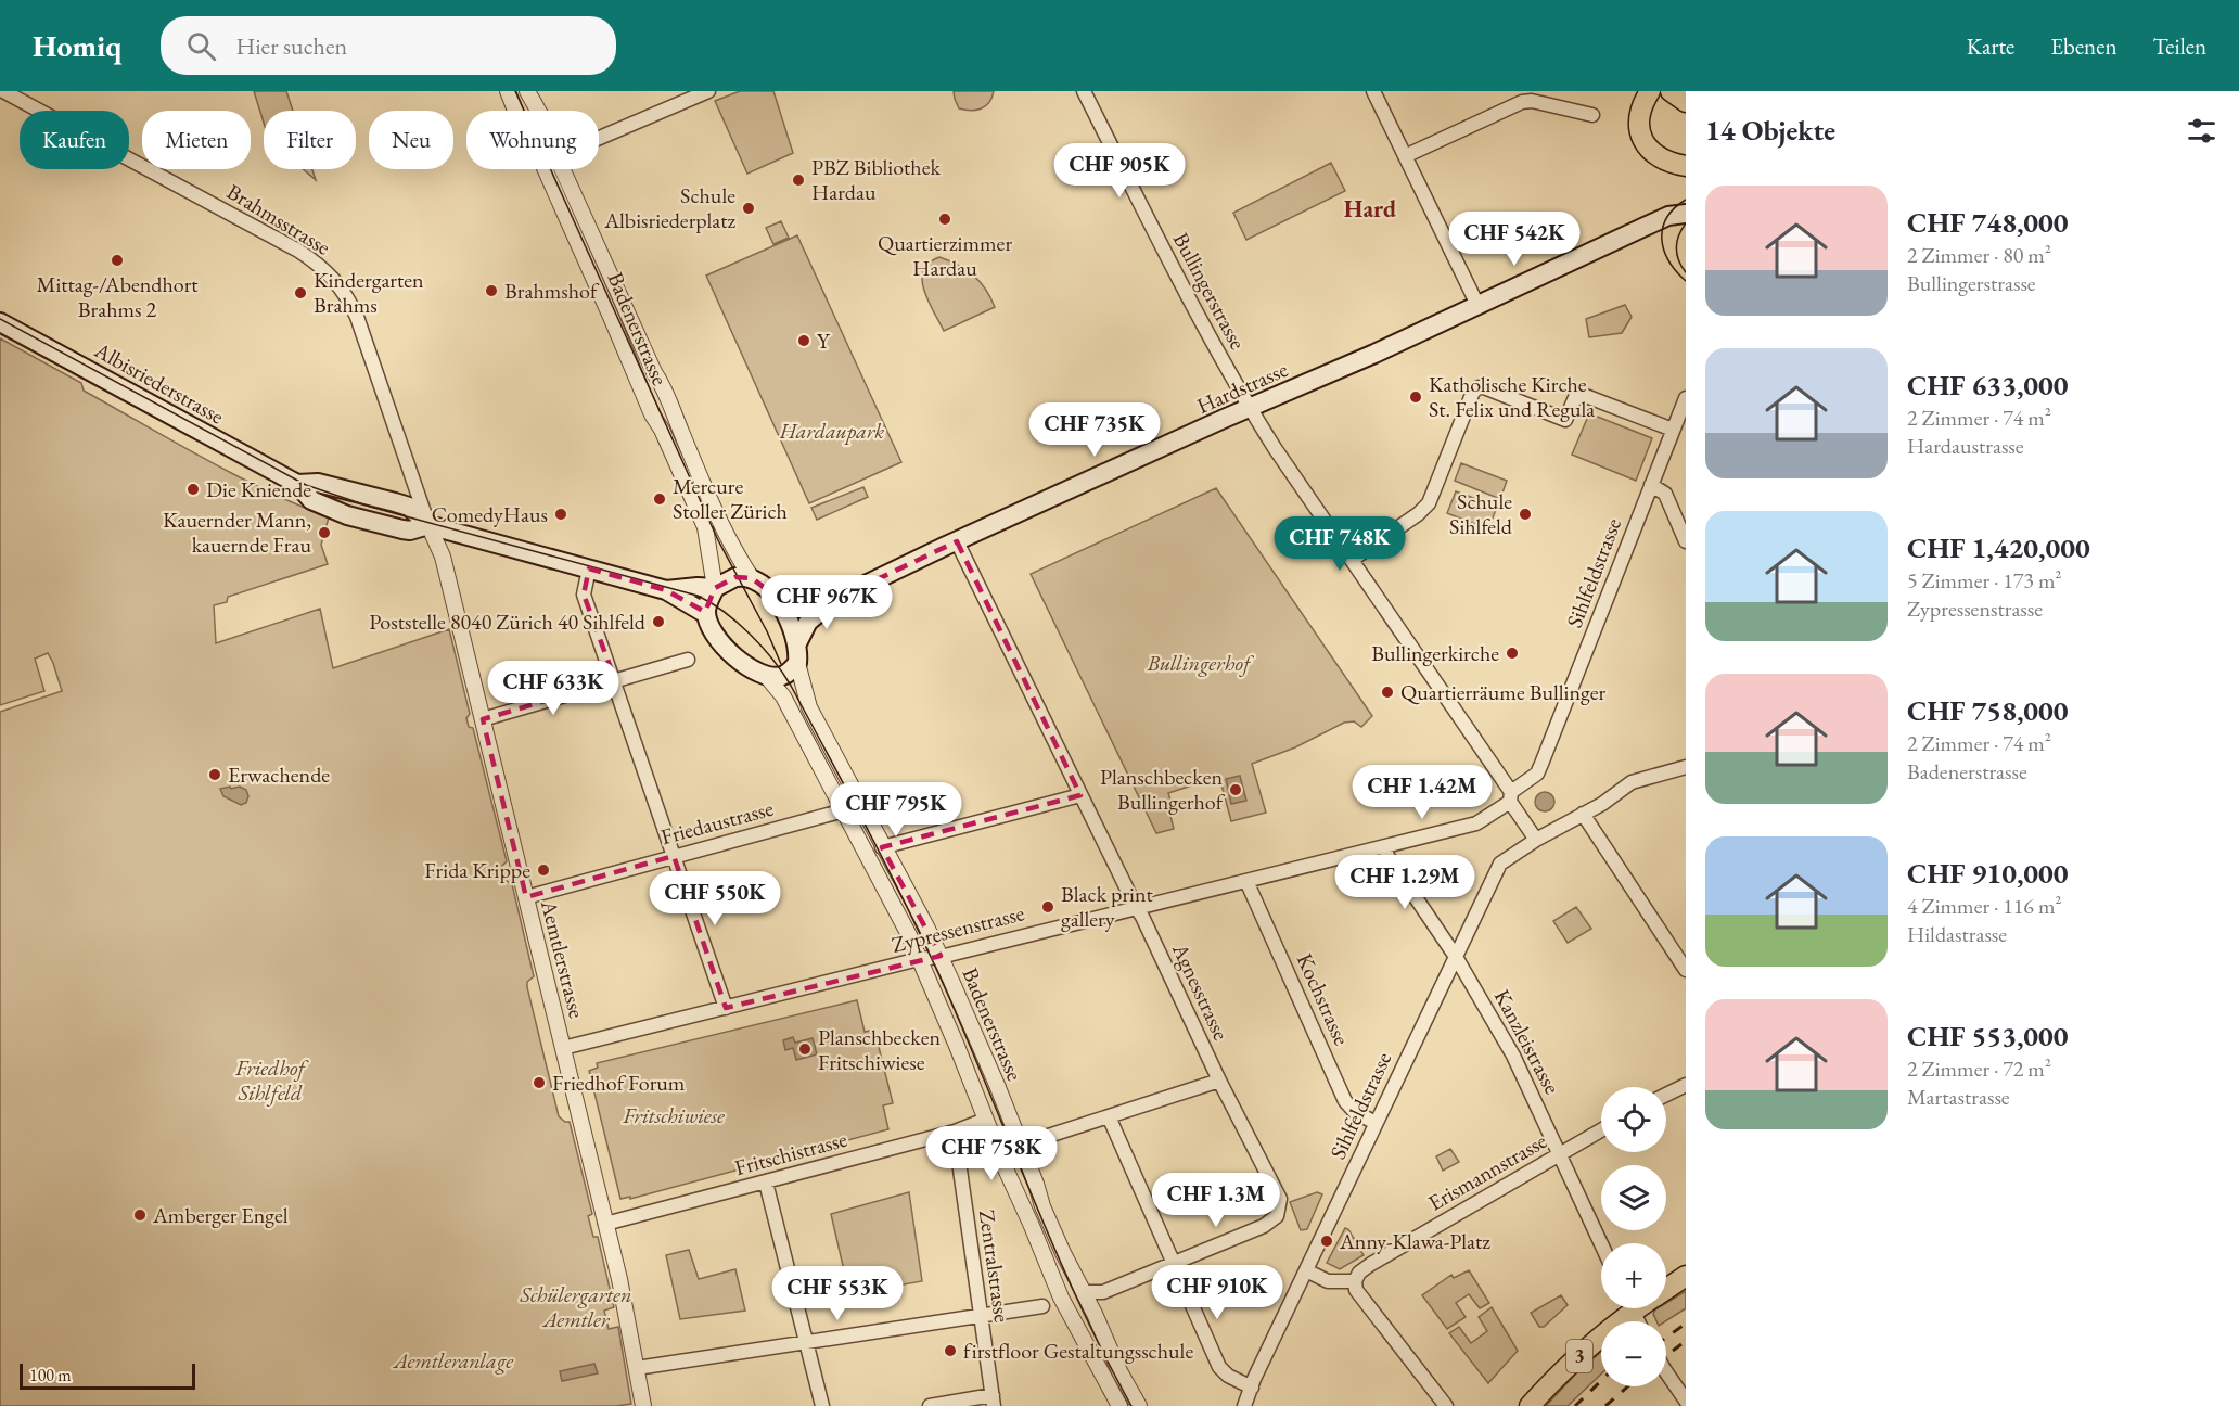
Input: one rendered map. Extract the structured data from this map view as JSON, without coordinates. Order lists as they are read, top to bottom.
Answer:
{
  "streets": {
    "main road": ["Albisriederstrasse", "Hardstrasse", "3"],
    "street": [
      "Brahmsstrasse",
      "Bullingerstrasse",
      "Badenerstrasse",
      "Sihlfeldstrasse",
      "Friedaustrasse",
      "Zypressenstrasse",
      "Aemtlerstrasse",
      "Agnesstrasse",
      "Kochstrasse",
      "Kanzleistrasse",
      "Fritschistrasse",
      "Erismannstrasse",
      "Zentralstrasse"
    ]
  },
  "crossings": [
    ["Brahmsstrasse", "Albisriederstrasse"],
    ["Brahmsstrasse", "Aemtlerstrasse"],
    ["Bullingerstrasse", "Hardstrasse"],
    ["Bullingerstrasse", "Sihlfeldstrasse"],
    ["Bullingerstrasse", "Zypressenstrasse"],
    ["Badenerstrasse", "Albisriederstrasse"],
    ["Badenerstrasse", "Hardstrasse"],
    ["Badenerstrasse", "Friedaustrasse"],
    ["Badenerstrasse", "Zypressenstrasse"],
    ["Badenerstrasse", "Fritschistrasse"],
    ["Albisriederstrasse", "Hardstrasse"],
    ["Albisriederstrasse", "Aemtlerstrasse"],
    ["Hardstrasse", "Agnesstrasse"],
    ["Sihlfeldstrasse", "Zypressenstrasse"],
    ["Sihlfeldstrasse", "Kochstrasse"],
    ["Sihlfeldstrasse", "Kanzleistrasse"],
    ["Friedaustrasse", "Aemtlerstrasse"],
    ["Zypressenstrasse", "Aemtlerstrasse"],
    ["Zypressenstrasse", "Agnesstrasse"],
    ["Zypressenstrasse", "Kochstrasse"],
    ["Zypressenstrasse", "Kanzleistrasse"],
    ["Aemtlerstrasse", "Fritschistrasse"],
    ["Kanzleistrasse", "Erismannstrasse"],
    ["Fritschistrasse", "Zentralstrasse"]
  ],
  "districts": ["Hard"],
  "parks": [
    "Hardaupark",
    "Bullingerhof",
    "Friedhof Sihlfeld",
    "Fritschiwiese",
    "Schülergarten Aemtler",
    "Aemtleranlage"
  ],
  "places": [
    "PBZ Bibliothek Hardau",
    "Schule Albisriederplatz",
    "Quartierzimmer Hardau",
    "Mittag-/Abendhort Brahms 2",
    "Brahmshof",
    "Kindergarten Brahms",
    "Y",
    "Katholische Kirche St. Felix und Regula",
    "Die Kniende",
    "Mercure Stoller Zürich",
    "ComedyHaus",
    "Schule Sihlfeld",
    "Kauernder Mann, kauernde Frau",
    "Poststelle 8040 Zürich 40 Sihlfeld",
    "Bullingerkirche",
    "Quartierräume Bullinger",
    "Erwachende",
    "Planschbecken Bullingerhof",
    "Frida Krippe",
    "Black print gallery",
    "Planschbecken Fritschiwiese",
    "Friedhof Forum",
    "Amberger Engel",
    "Anny-Klawa-Platz",
    "firstfloor Gestaltungsschule"
  ],
  "scale_bar": "100 m",
  "page": {
    "header": "Homiq",
    "search": "Hier suchen",
    "nav": ["Karte", "Ebenen", "Teilen"],
    "heading": "14 Objekte",
    "chip": [
      "Kaufen",
      "Mieten",
      "Filter",
      "Neu",
      "Wohnung"
    ],
    "price": [
      "CHF 905K",
      "CHF 542K",
      "CHF 735K",
      "CHF 748K",
      "CHF 967K",
      "CHF 633K",
      "CHF 1.42M",
      "CHF 795K",
      "CHF 1.29M",
      "CHF 550K",
      "CHF 758K",
      "CHF 1.3M",
      "CHF 910K",
      "CHF 553K"
    ],
    "list": [
      {
        "name": "CHF 748,000",
        "note": "2 Zimmer · 80 m² · Bullingerstrasse"
      },
      {
        "name": "CHF 633,000",
        "note": "2 Zimmer · 74 m² · Hardaustrasse"
      },
      {
        "name": "CHF 1,420,000",
        "note": "5 Zimmer · 173 m² · Zypressenstrasse"
      },
      {
        "name": "CHF 758,000",
        "note": "2 Zimmer · 74 m² · Badenerstrasse"
      },
      {
        "name": "CHF 910,000",
        "note": "4 Zimmer · 116 m² · Hildastrasse"
      },
      {
        "name": "CHF 553,000",
        "note": "2 Zimmer · 72 m² · Martastrasse"
      }
    ],
    "map_buttons": ["+", "−"],
    "scale": "100 m"
  }
}
